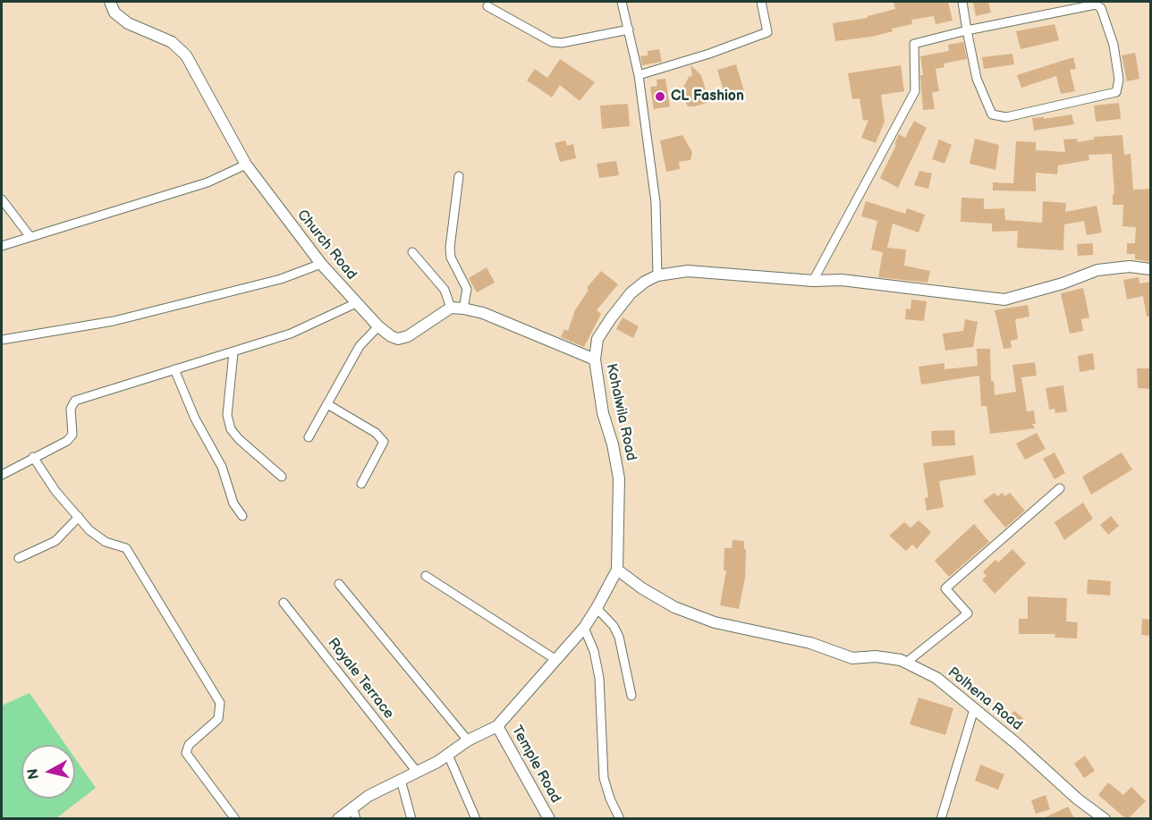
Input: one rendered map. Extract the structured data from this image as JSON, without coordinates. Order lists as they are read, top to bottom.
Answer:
{
  "streets": {
    "street": [
      "Church Road",
      "Kohalwila Road",
      "Royale Terrace",
      "Polhena Road",
      "Temple Road"
    ]
  },
  "crossings": [
    ["Kohalwila Road", "Royale Terrace"],
    ["Kohalwila Road", "Polhena Road"],
    ["Kohalwila Road", "Temple Road"]
  ],
  "places": ["CL Fashion"],
  "north": "left"
}
